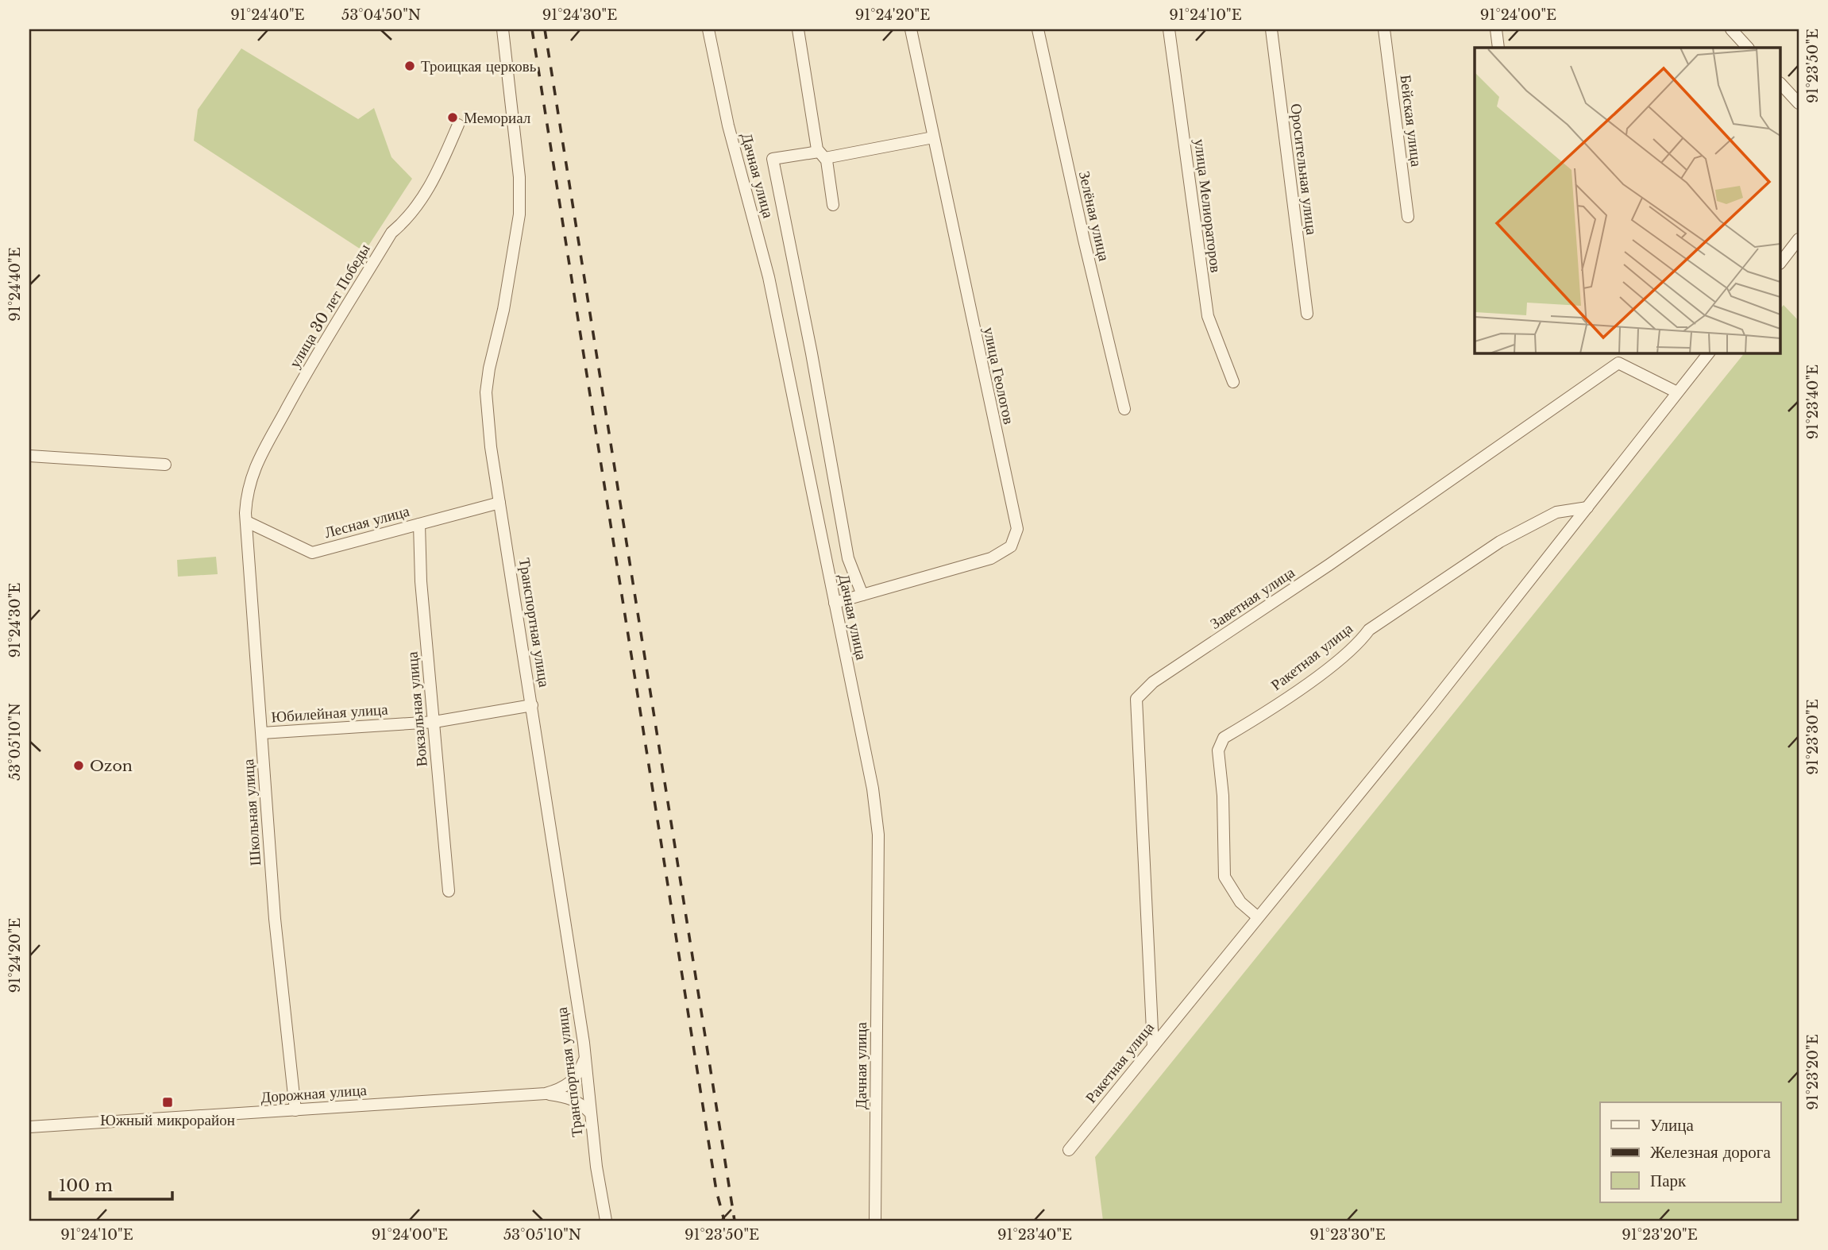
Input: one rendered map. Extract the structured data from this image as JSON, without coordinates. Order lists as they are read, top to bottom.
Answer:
{
  "streets": {
    "street": [
      "Бейская улица",
      "Оросительная улица",
      "Дачная улица",
      "улица Мелиораторов",
      "Зелёная улица",
      "улица 30 лет Победы",
      "улица Геологов",
      "Лесная улица",
      "Заветная улица",
      "Транспортная улица",
      "Ракетная улица",
      "Вокзальная улица",
      "Юбилейная улица",
      "Школьная улица",
      "Дорожная улица"
    ]
  },
  "crossings": [
    ["Дачная улица", "улица Геологов"],
    ["улица 30 лет Победы", "Лесная улица"],
    ["улица 30 лет Победы", "Школьная улица"],
    ["Лесная улица", "Транспортная улица"],
    ["Лесная улица", "Вокзальная улица"],
    ["Лесная улица", "Школьная улица"],
    ["Заветная улица", "Ракетная улица"],
    ["Транспортная улица", "Юбилейная улица"],
    ["Транспортная улица", "Дорожная улица"],
    ["Вокзальная улица", "Юбилейная улица"],
    ["Юбилейная улица", "Школьная улица"],
    ["Школьная улица", "Дорожная улица"]
  ],
  "places": {
    "other": ["Троицкая церковь", "Мемориал", "Ozon"],
    "transit": ["Южный микрорайон"]
  },
  "legend": ["Улица", "Железная дорога", "Парк"],
  "scale_bar": "100 m",
  "coordinates": [
    "91°24'40\"E",
    "53°04'50\"N",
    "91°24'30\"E",
    "91°24'20\"E",
    "91°24'10\"E",
    "91°24'00\"E",
    "91°23'50\"E",
    "91°23'40\"E",
    "91°23'30\"E",
    "53°05'10\"N",
    "91°23'20\"E"
  ]
}
